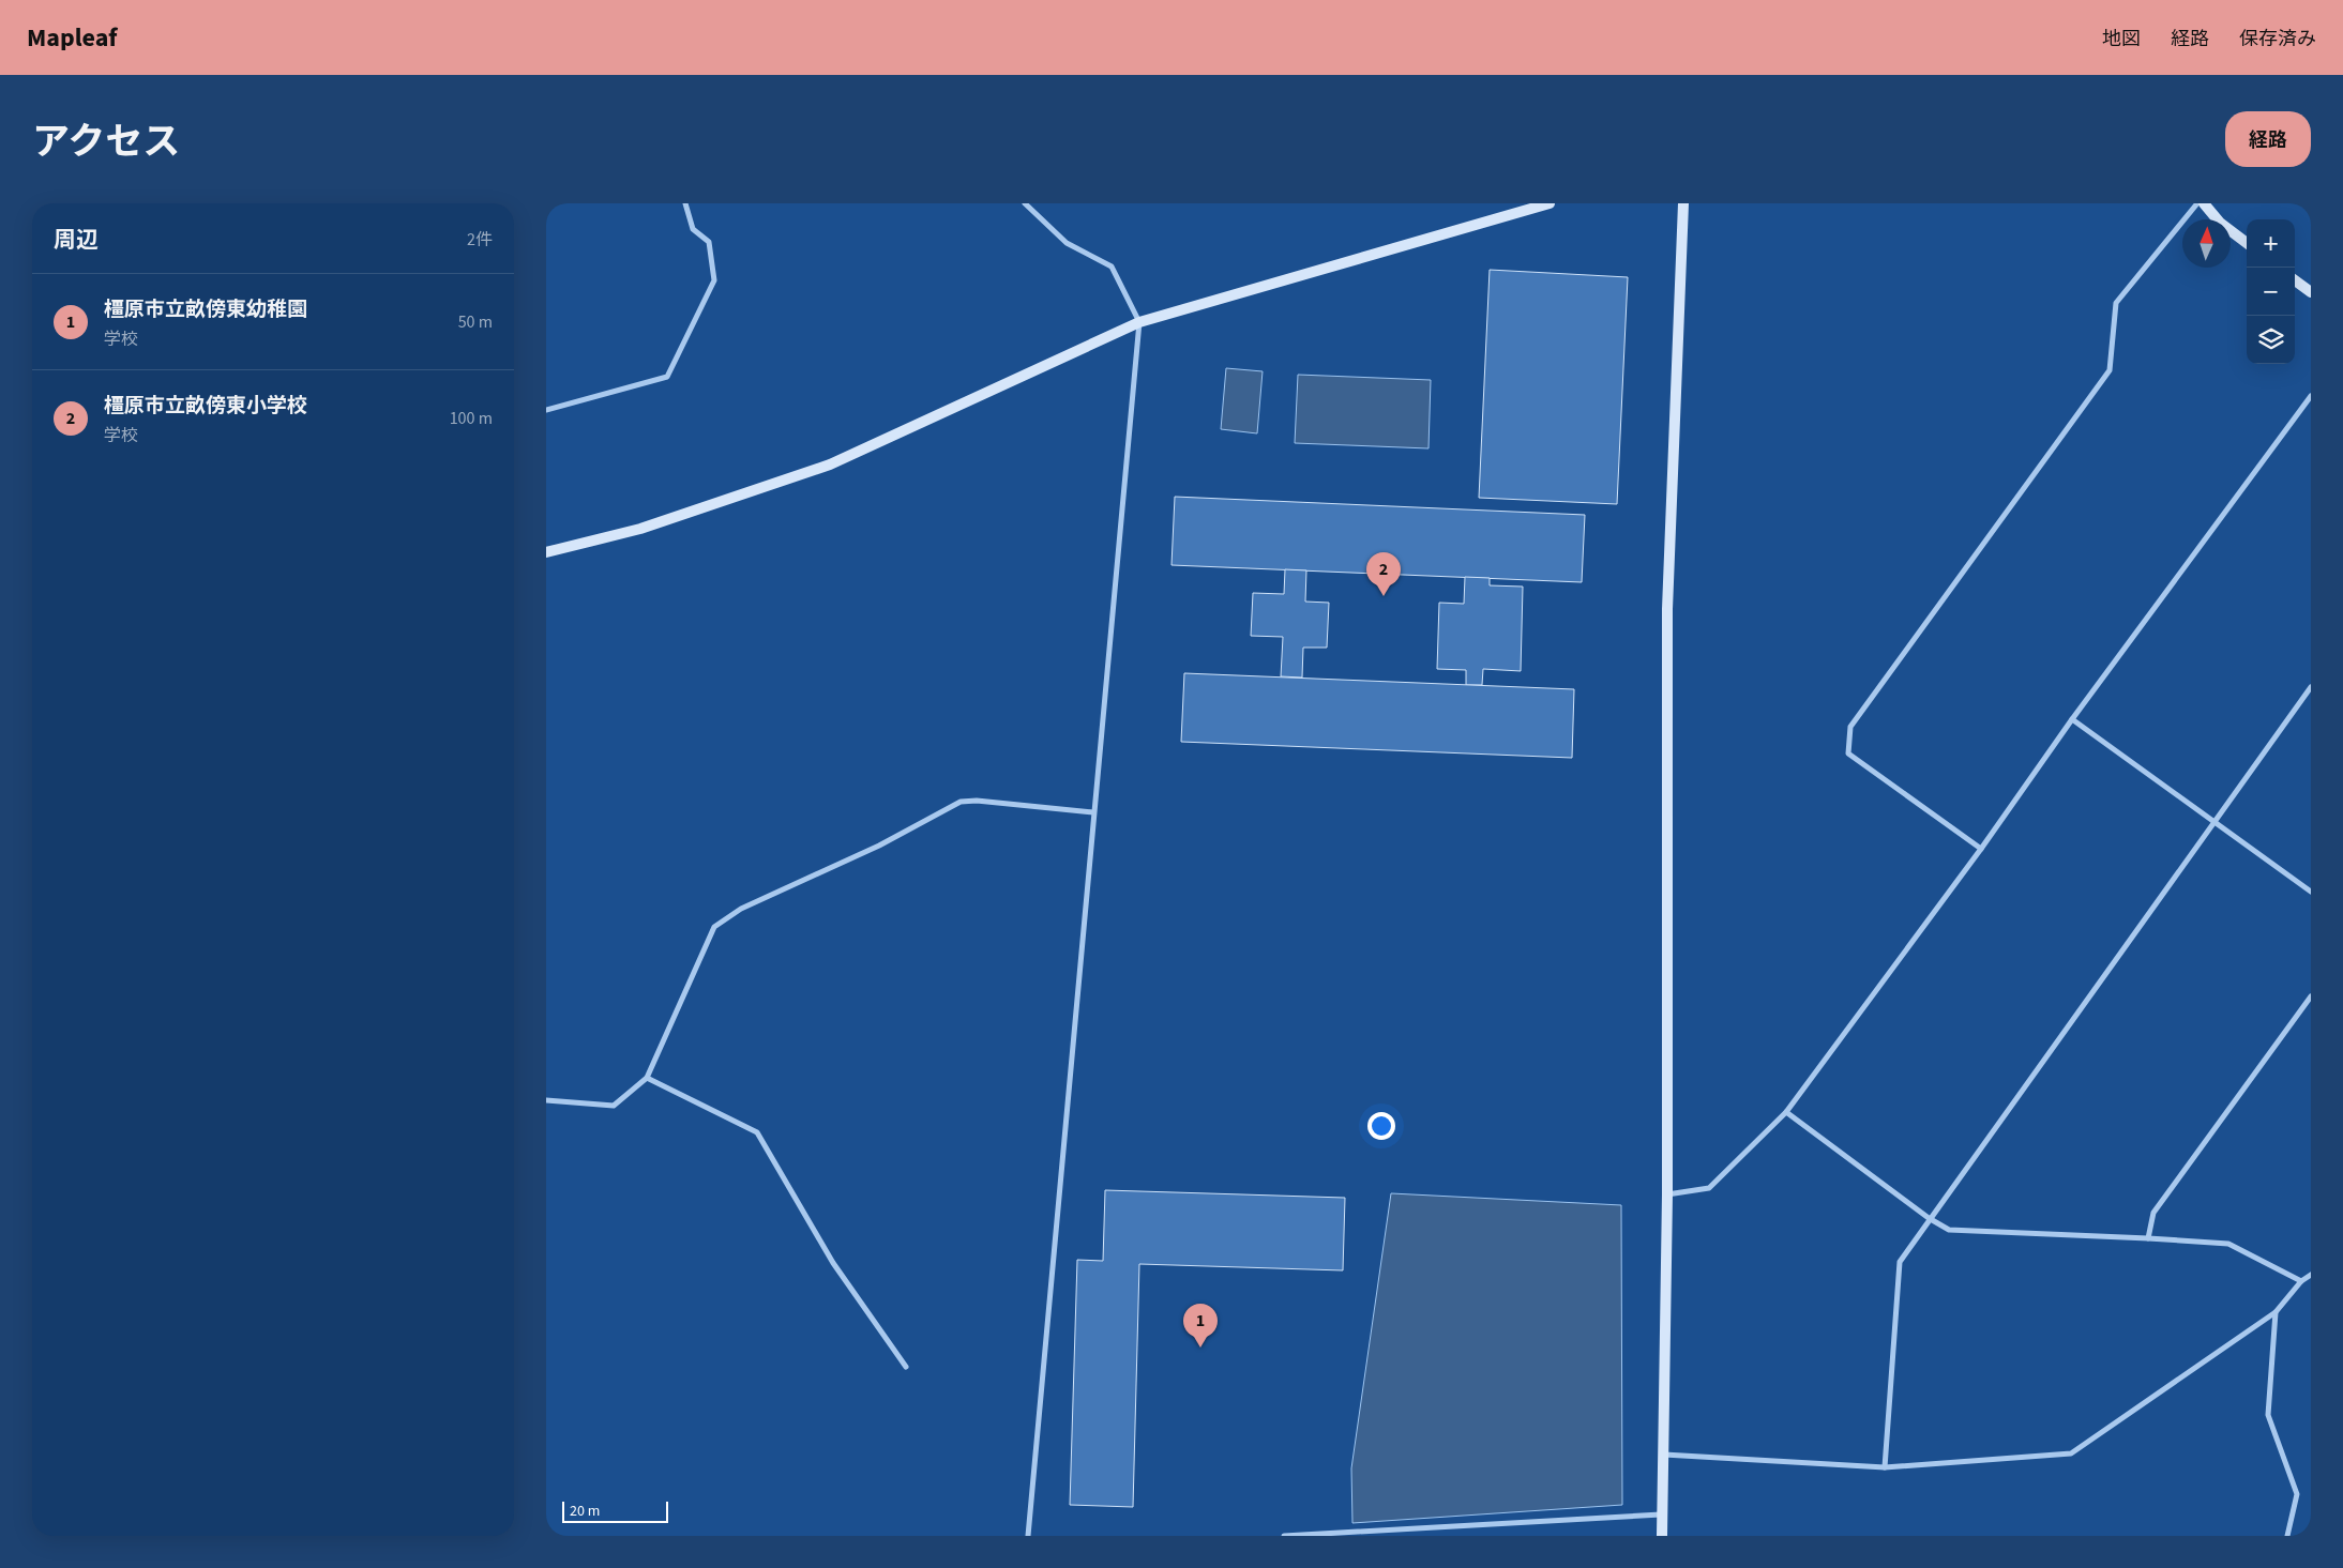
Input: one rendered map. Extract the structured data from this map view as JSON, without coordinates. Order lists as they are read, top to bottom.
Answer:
{
  "scale_bar": "20 m",
  "north": "top",
  "page": {
    "header": "Mapleaf",
    "nav": ["地図", "経路", "保存済み"],
    "title": "アクセス",
    "buttons": "経路",
    "heading": ["周辺", "2件"],
    "map_buttons": ["+", "−"],
    "list": [
      {
        "mark": "1",
        "name": "橿原市立畝傍東幼稚園",
        "note": "学校",
        "value": "50 m"
      },
      {
        "mark": "2",
        "name": "橿原市立畝傍東小学校",
        "note": "学校",
        "value": "100 m"
      }
    ],
    "pins": ["2", "1"],
    "scale": "20 m"
  }
}
